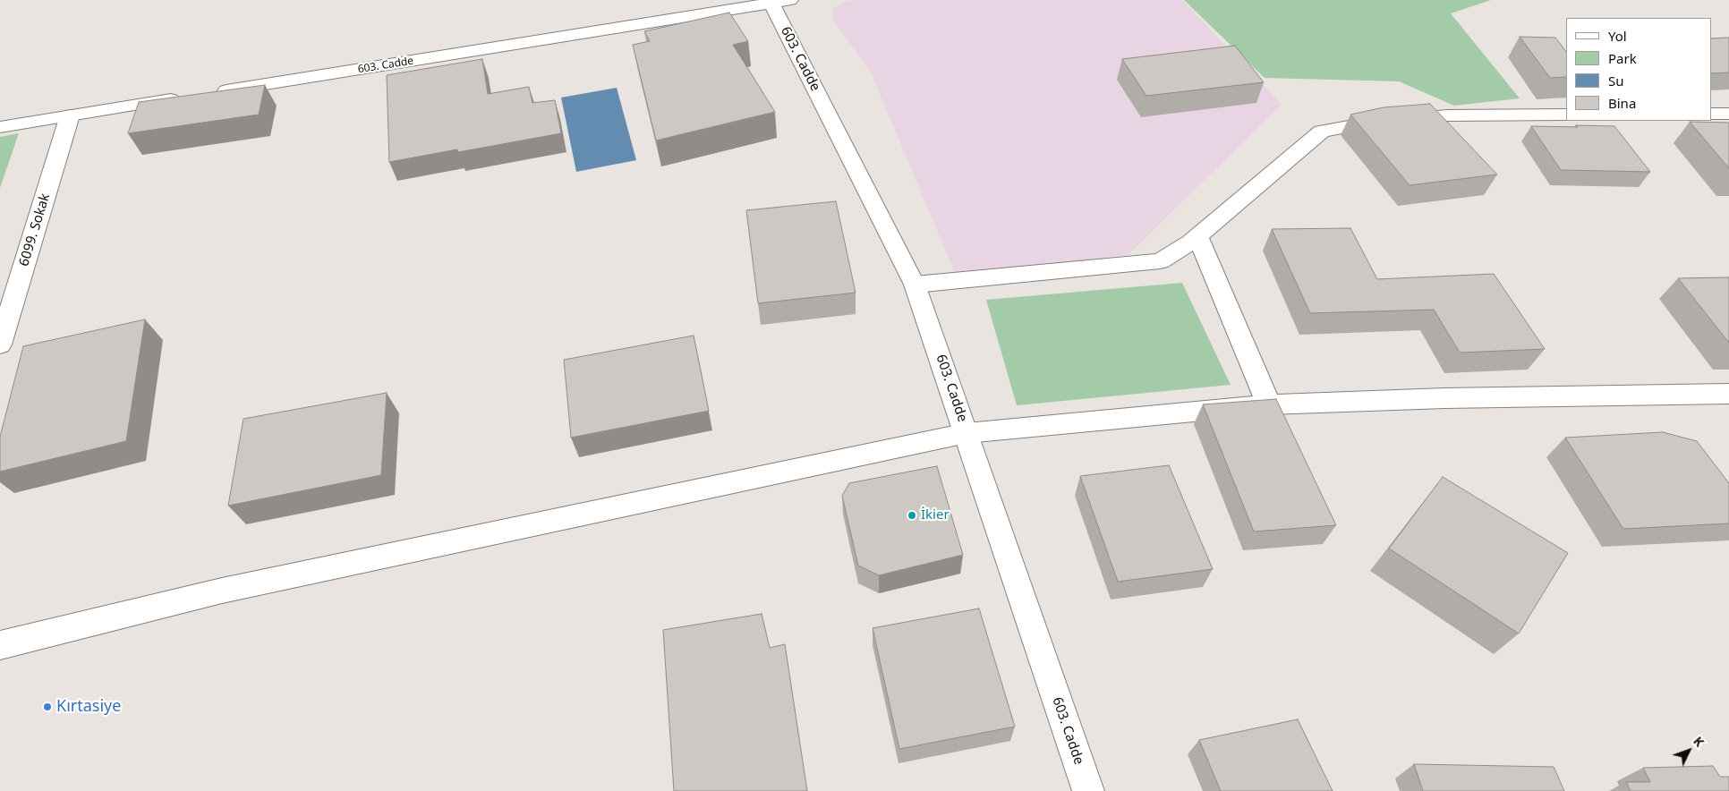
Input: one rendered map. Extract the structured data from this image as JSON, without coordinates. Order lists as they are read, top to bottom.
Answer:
{
  "streets": {
    "street": ["603. Cadde", "6099. Sokak"]
  },
  "places": ["İkier", "Kırtasiye"],
  "legend": [
    "Yol",
    "Park",
    "Su",
    "Bina"
  ],
  "north": "top right"
}
